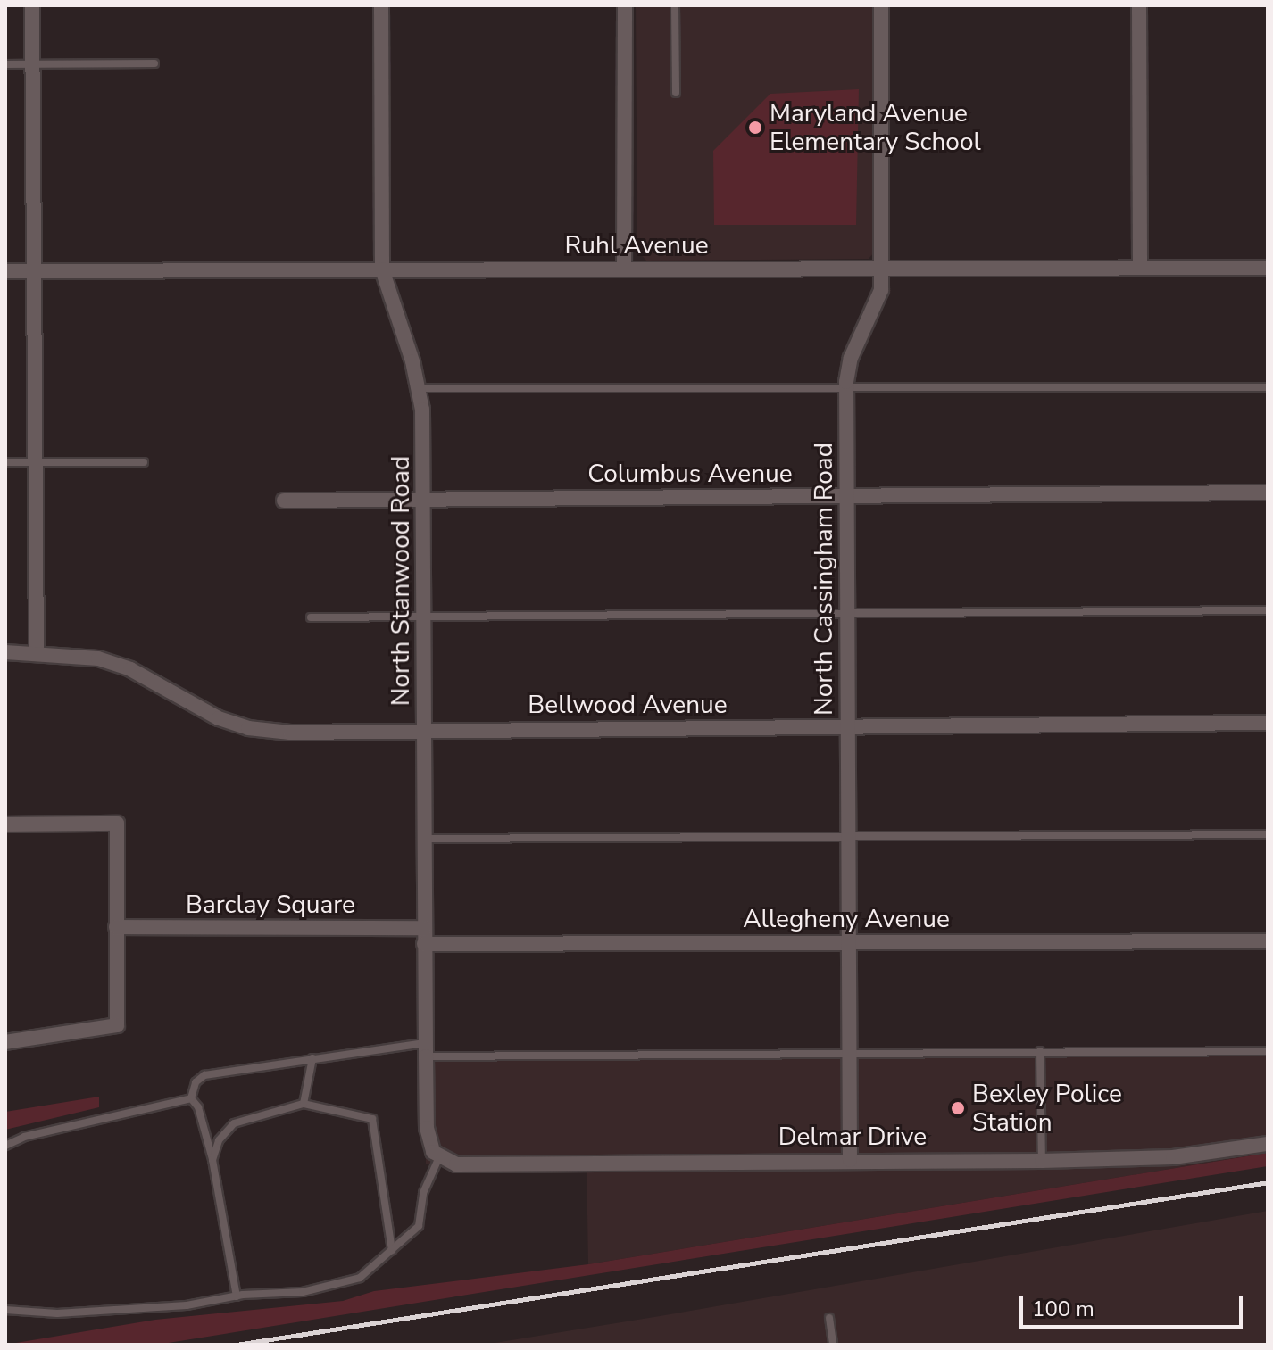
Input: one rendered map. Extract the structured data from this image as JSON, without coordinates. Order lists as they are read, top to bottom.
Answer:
{
  "streets": {
    "street": [
      "Ruhl Avenue",
      "Columbus Avenue",
      "North Cassingham Road",
      "North Stanwood Road",
      "Bellwood Avenue",
      "Barclay Square",
      "Allegheny Avenue",
      "Delmar Drive"
    ]
  },
  "crossings": [
    ["Ruhl Avenue", "North Cassingham Road"],
    ["Ruhl Avenue", "North Stanwood Road"],
    ["Columbus Avenue", "North Cassingham Road"],
    ["Columbus Avenue", "North Stanwood Road"],
    ["North Cassingham Road", "Bellwood Avenue"],
    ["North Cassingham Road", "Allegheny Avenue"],
    ["North Cassingham Road", "Delmar Drive"],
    ["North Stanwood Road", "Bellwood Avenue"],
    ["North Stanwood Road", "Barclay Square"],
    ["North Stanwood Road", "Allegheny Avenue"],
    ["North Stanwood Road", "Delmar Drive"],
    ["Barclay Square", "Allegheny Avenue"]
  ],
  "places": ["Maryland Avenue Elementary School", "Bexley Police Station"],
  "scale_bar": "100 m"
}
